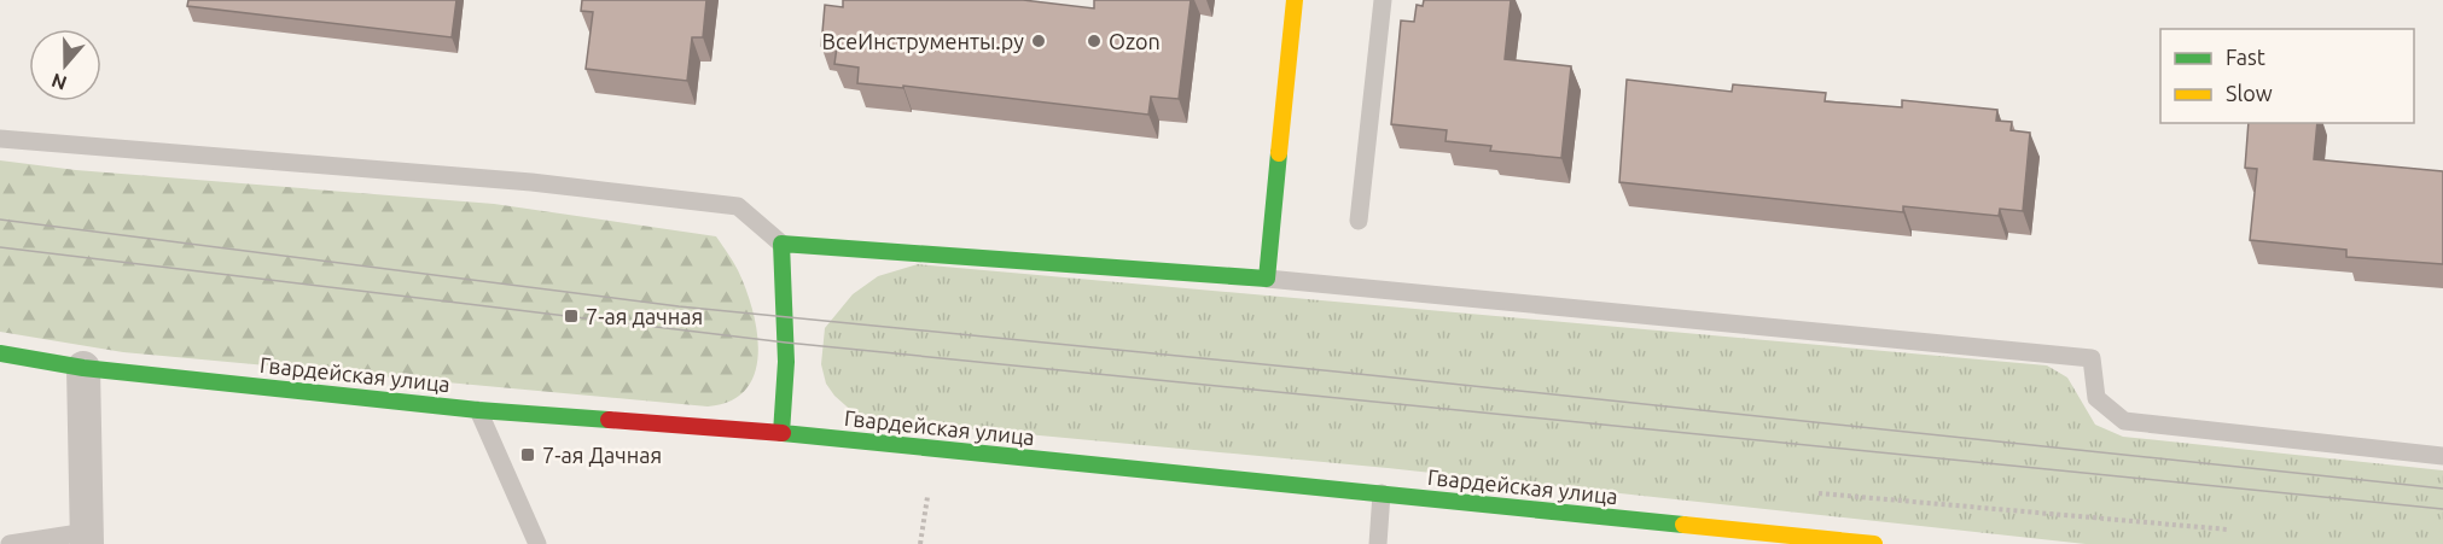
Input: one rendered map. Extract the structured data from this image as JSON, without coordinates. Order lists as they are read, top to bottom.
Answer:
{
  "streets": {
    "street": ["Гвардейская улица"]
  },
  "places": {
    "other": ["ВсеИнструменты.ру", "Ozon"],
    "transit": ["7-ая дачная", "7-ая Дачная"]
  },
  "legend": ["Fast", "Slow"],
  "north": "bottom"
}
